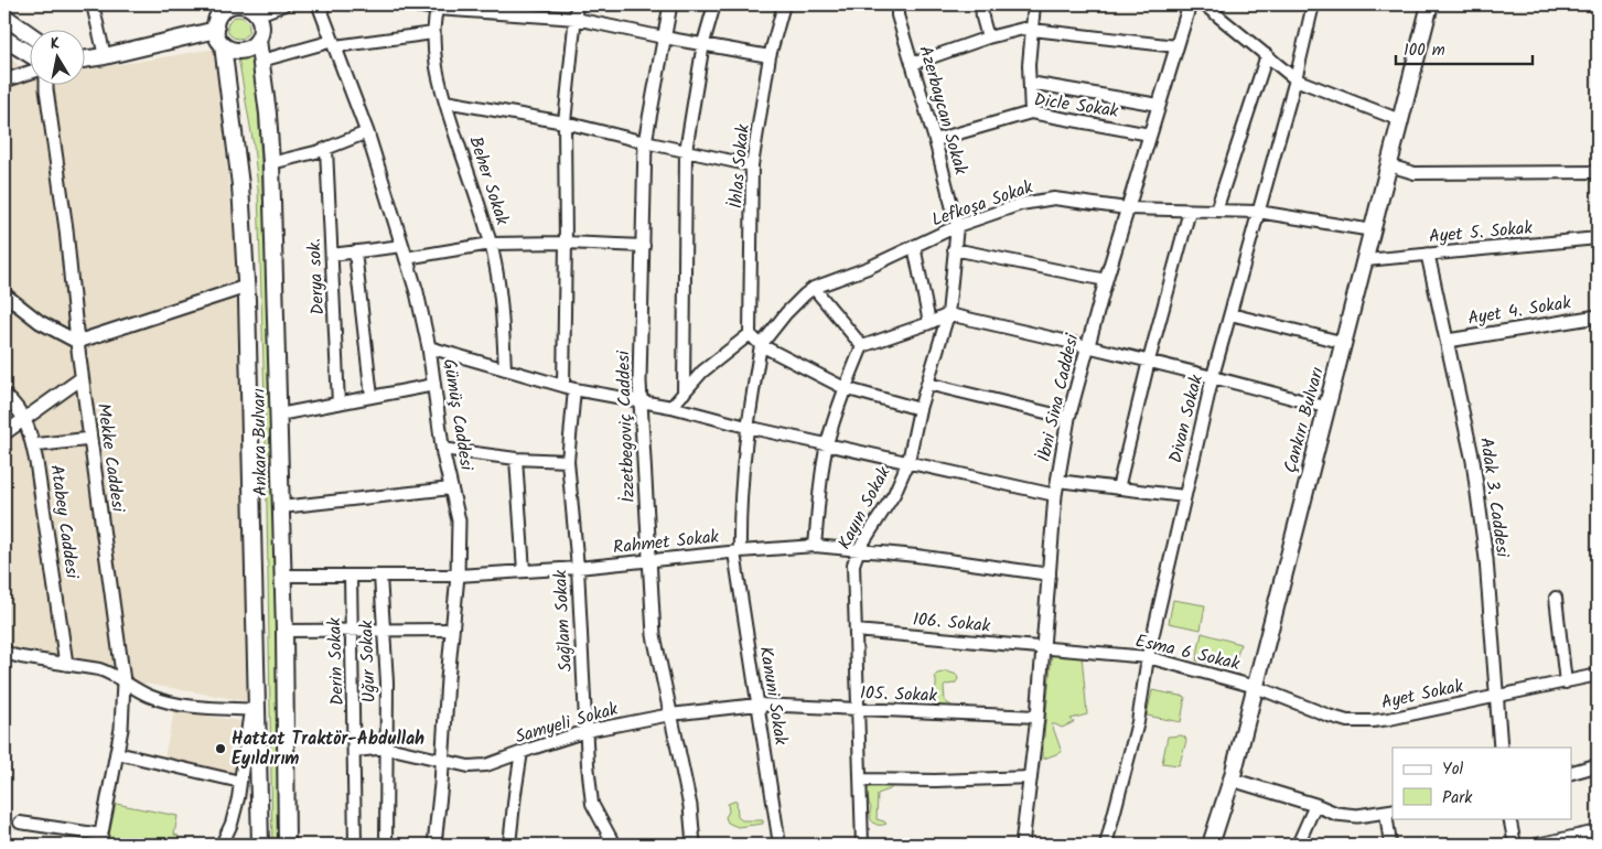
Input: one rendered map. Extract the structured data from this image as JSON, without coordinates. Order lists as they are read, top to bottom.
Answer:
{
  "streets": {
    "main road": ["Çankırı Bulvarı", "Ankara Bulvarı"],
    "street": [
      "Dicle Sokak",
      "Azerbaycan Sokak",
      "İhlas Sokak",
      "Beher Sokak",
      "Lefkoşa Sokak",
      "Ayet 5. Sokak",
      "Derya sok.",
      "Ayet 4. Sokak",
      "İbni Sina Caddesi",
      "Gümüş Caddesi",
      "Divan Sokak",
      "İzzetbegoviç Caddesi",
      "Mekke Caddesi",
      "Adak 3. Caddesi",
      "Kayın Sokak",
      "Atabey Caddesi",
      "Rahmet Sokak",
      "Sağlam Sokak",
      "106. Sokak",
      "Esma 6 Sokak",
      "Derin Sokak",
      "Uğur Sokak",
      "105. Sokak",
      "Ayet Sokak",
      "Kanuni Sokak",
      "Samyeli Sokak"
    ]
  },
  "crossings": [
    ["Dicle Sokak", "Azerbaycan Sokak"],
    ["Dicle Sokak", "İbni Sina Caddesi"],
    ["Azerbaycan Sokak", "Lefkoşa Sokak"],
    ["Azerbaycan Sokak", "Kayın Sokak"],
    ["Lefkoşa Sokak", "İbni Sina Caddesi"],
    ["Lefkoşa Sokak", "Divan Sokak"],
    ["Lefkoşa Sokak", "Çankırı Bulvarı"],
    ["Lefkoşa Sokak", "Kayın Sokak"],
    ["Lefkoşa Sokak", "Kanuni Sokak"],
    ["Ayet 5. Sokak", "Çankırı Bulvarı"],
    ["Ayet 5. Sokak", "Adak 3. Caddesi"],
    ["Ayet 4. Sokak", "Adak 3. Caddesi"],
    ["İbni Sina Caddesi", "Rahmet Sokak"],
    ["İbni Sina Caddesi", "106. Sokak"],
    ["İbni Sina Caddesi", "Esma 6 Sokak"],
    ["İbni Sina Caddesi", "105. Sokak"],
    ["Gümüş Caddesi", "Rahmet Sokak"],
    ["Gümüş Caddesi", "Samyeli Sokak"],
    ["Divan Sokak", "Esma 6 Sokak"],
    ["Çankırı Bulvarı", "Esma 6 Sokak"],
    ["Çankırı Bulvarı", "Ayet Sokak"],
    ["İzzetbegoviç Caddesi", "Rahmet Sokak"],
    ["İzzetbegoviç Caddesi", "Samyeli Sokak"],
    ["Ankara Bulvarı", "Rahmet Sokak"],
    ["Adak 3. Caddesi", "Ayet Sokak"],
    ["Kayın Sokak", "Rahmet Sokak"],
    ["Kayın Sokak", "106. Sokak"],
    ["Kayın Sokak", "105. Sokak"],
    ["Rahmet Sokak", "Sağlam Sokak"],
    ["Rahmet Sokak", "Derin Sokak"],
    ["Rahmet Sokak", "Uğur Sokak"],
    ["Rahmet Sokak", "Kanuni Sokak"],
    ["Sağlam Sokak", "Samyeli Sokak"],
    ["106. Sokak", "Esma 6 Sokak"],
    ["Esma 6 Sokak", "Ayet Sokak"],
    ["Derin Sokak", "Samyeli Sokak"],
    ["Uğur Sokak", "Samyeli Sokak"],
    ["105. Sokak", "Kanuni Sokak"],
    ["105. Sokak", "Samyeli Sokak"],
    ["Kanuni Sokak", "Samyeli Sokak"]
  ],
  "places": ["Hattat Traktör-Abdullah Eyıldırım"],
  "legend": ["Yol", "Park"],
  "scale_bar": "100 m",
  "north": "top"
}
